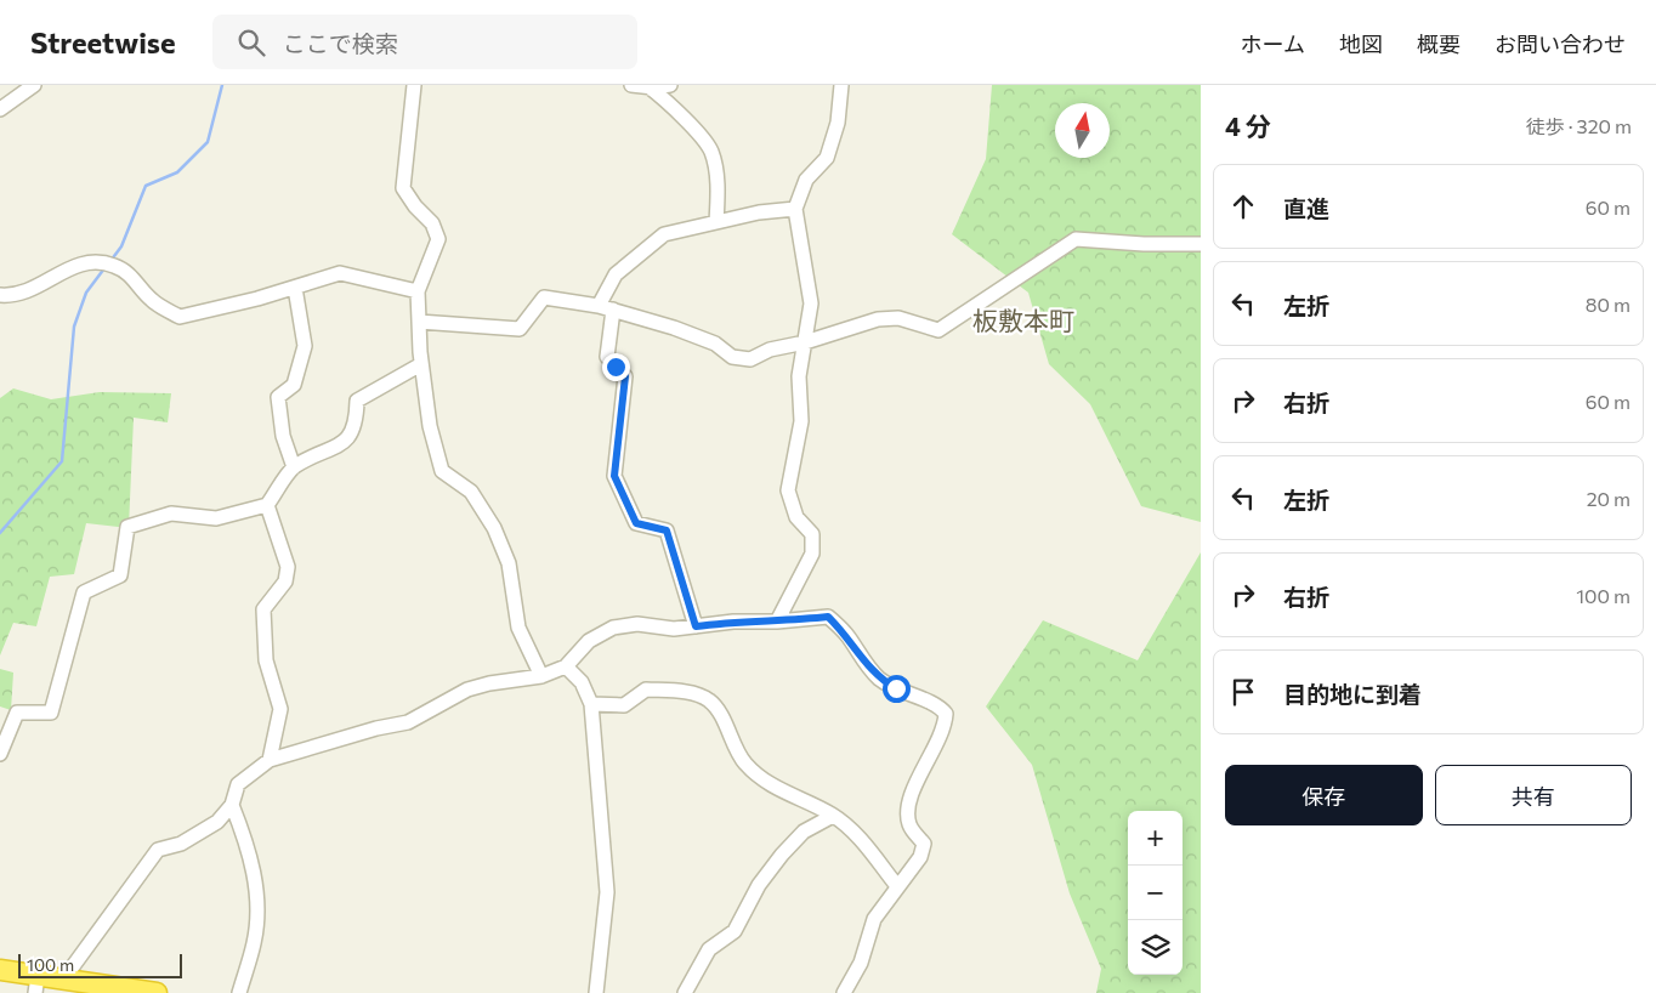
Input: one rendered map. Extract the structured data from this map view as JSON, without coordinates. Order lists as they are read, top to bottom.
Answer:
{
  "districts": ["板敷本町"],
  "scale_bar": "100 m",
  "north": "top",
  "page": {
    "header": "Streetwise",
    "search": "ここで検索",
    "nav": [
      "ホーム",
      "地図",
      "概要",
      "お問い合わせ"
    ],
    "heading": ["4 分", "徒歩 · 320 m"],
    "list": [
      ["直進", "60 m"],
      ["左折", "80 m"],
      ["右折", "60 m"],
      ["左折", "20 m"],
      ["右折", "100 m"],
      "目的地に到着"
    ],
    "buttons": ["保存", "共有"],
    "map_buttons": ["+", "−"],
    "scale": "100 m"
  }
}
